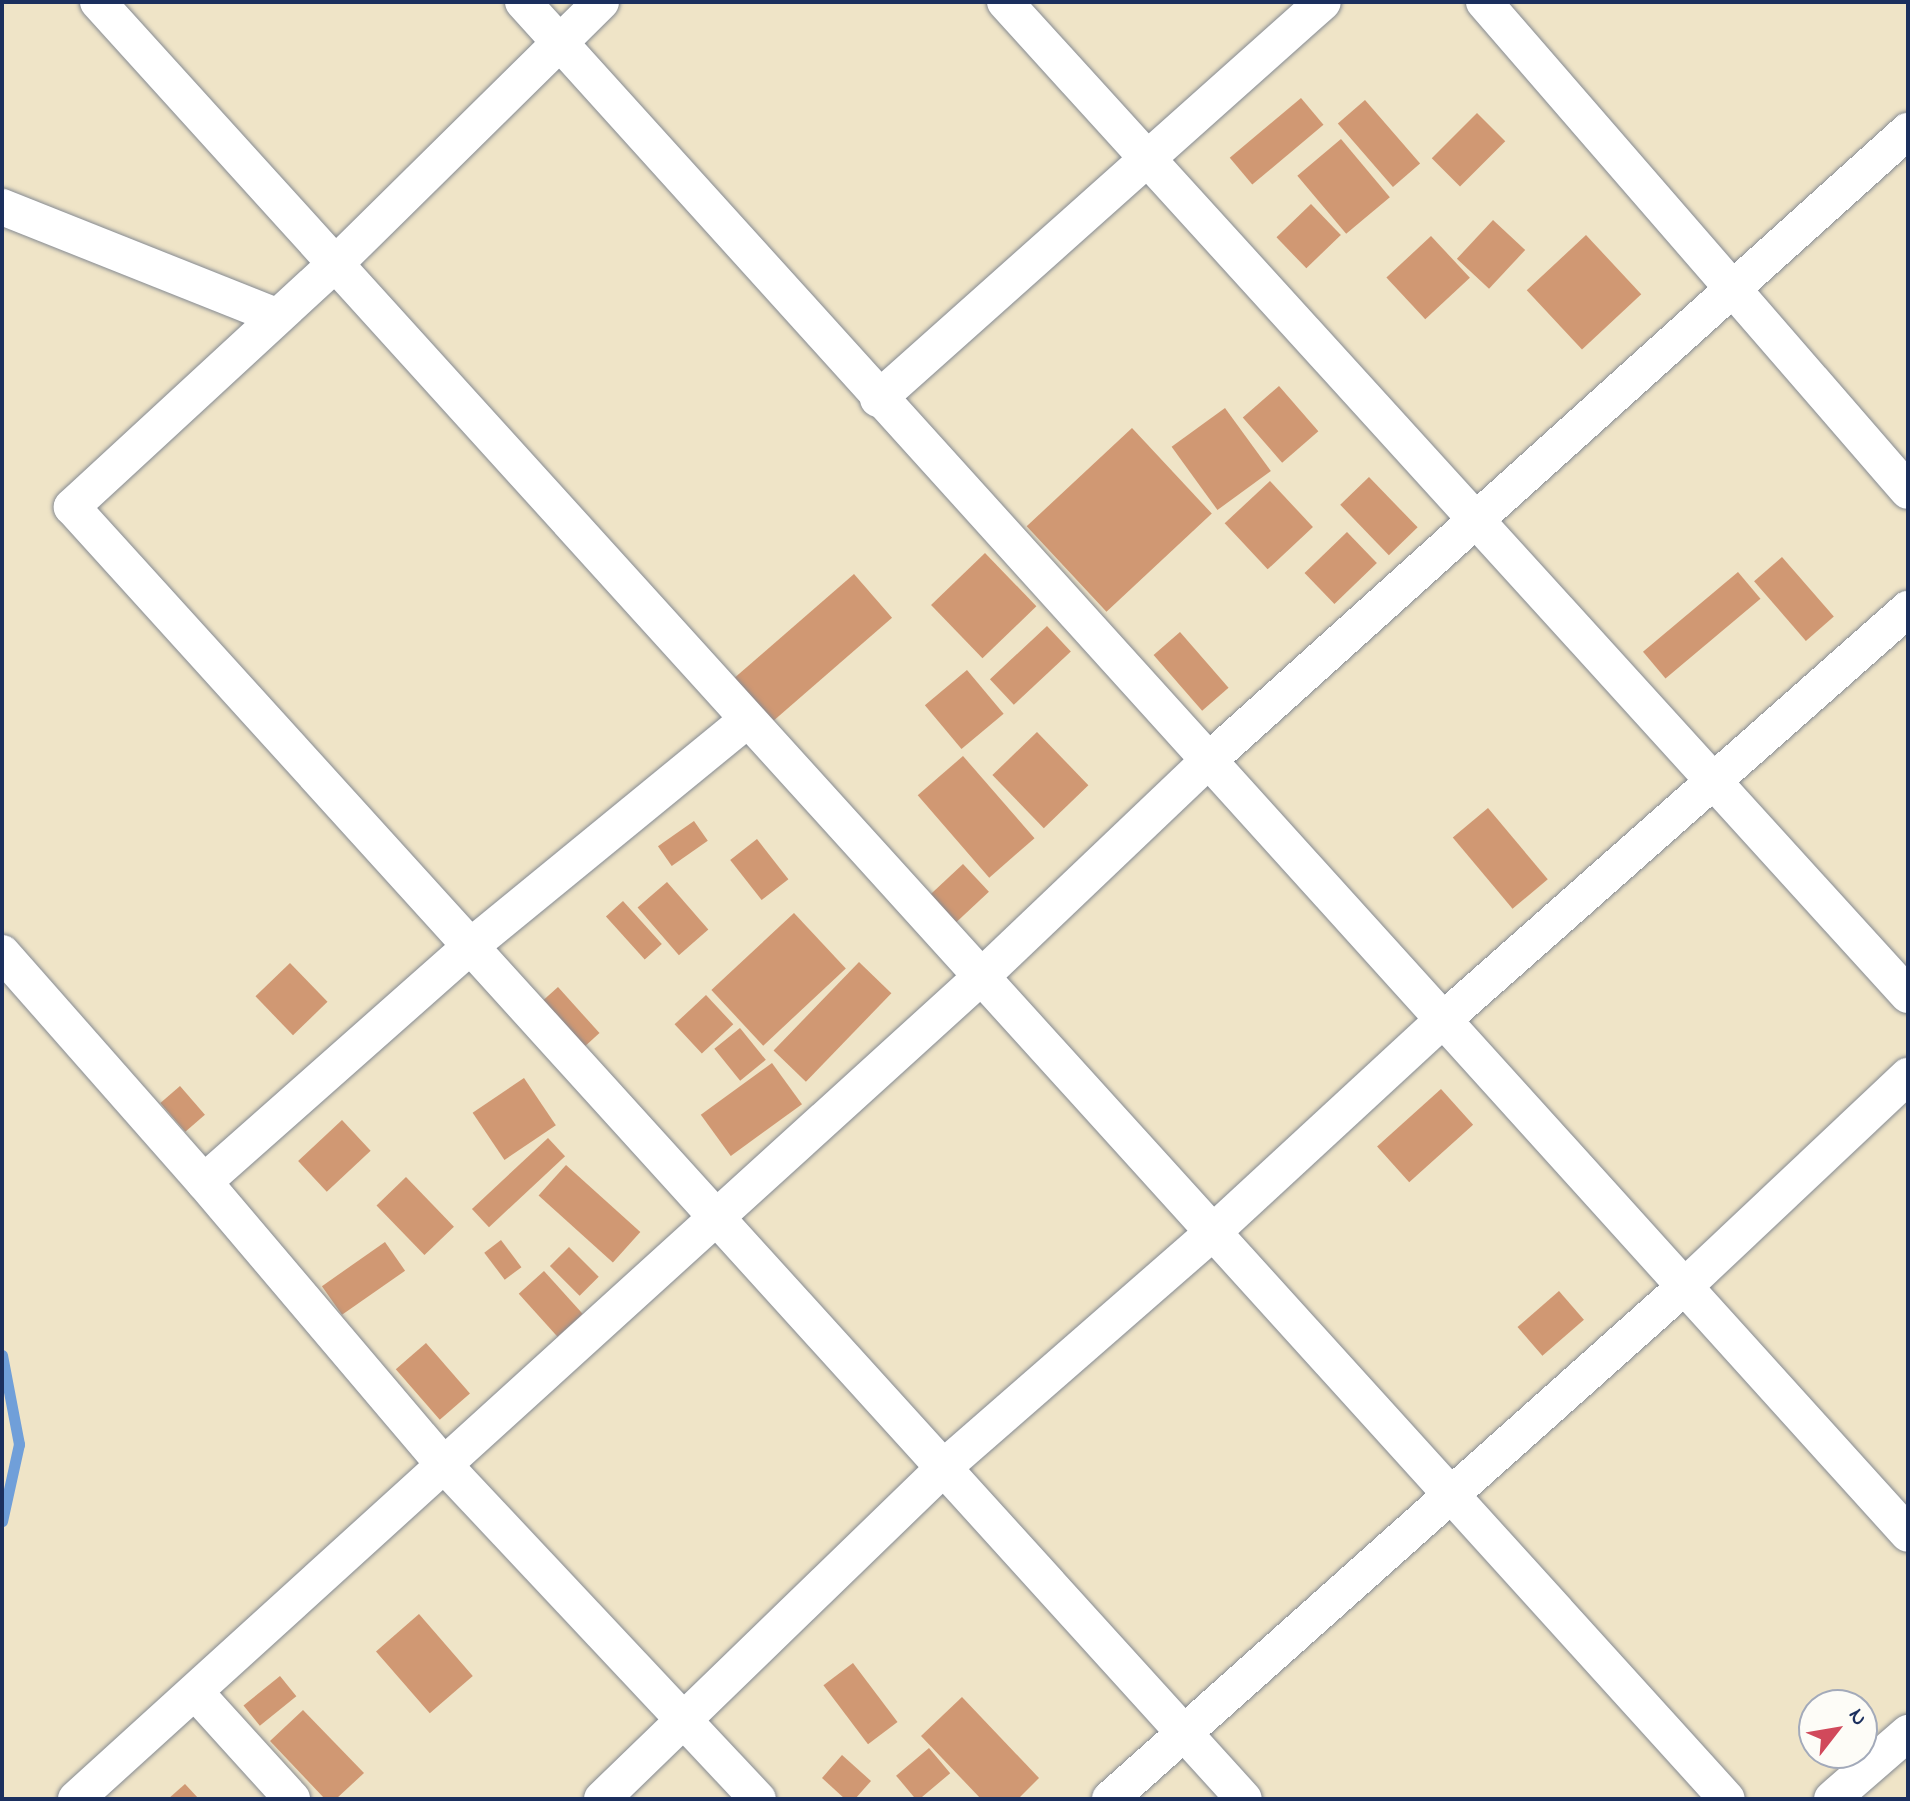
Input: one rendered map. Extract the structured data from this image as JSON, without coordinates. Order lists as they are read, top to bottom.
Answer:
{
  "north": "top right"
}
